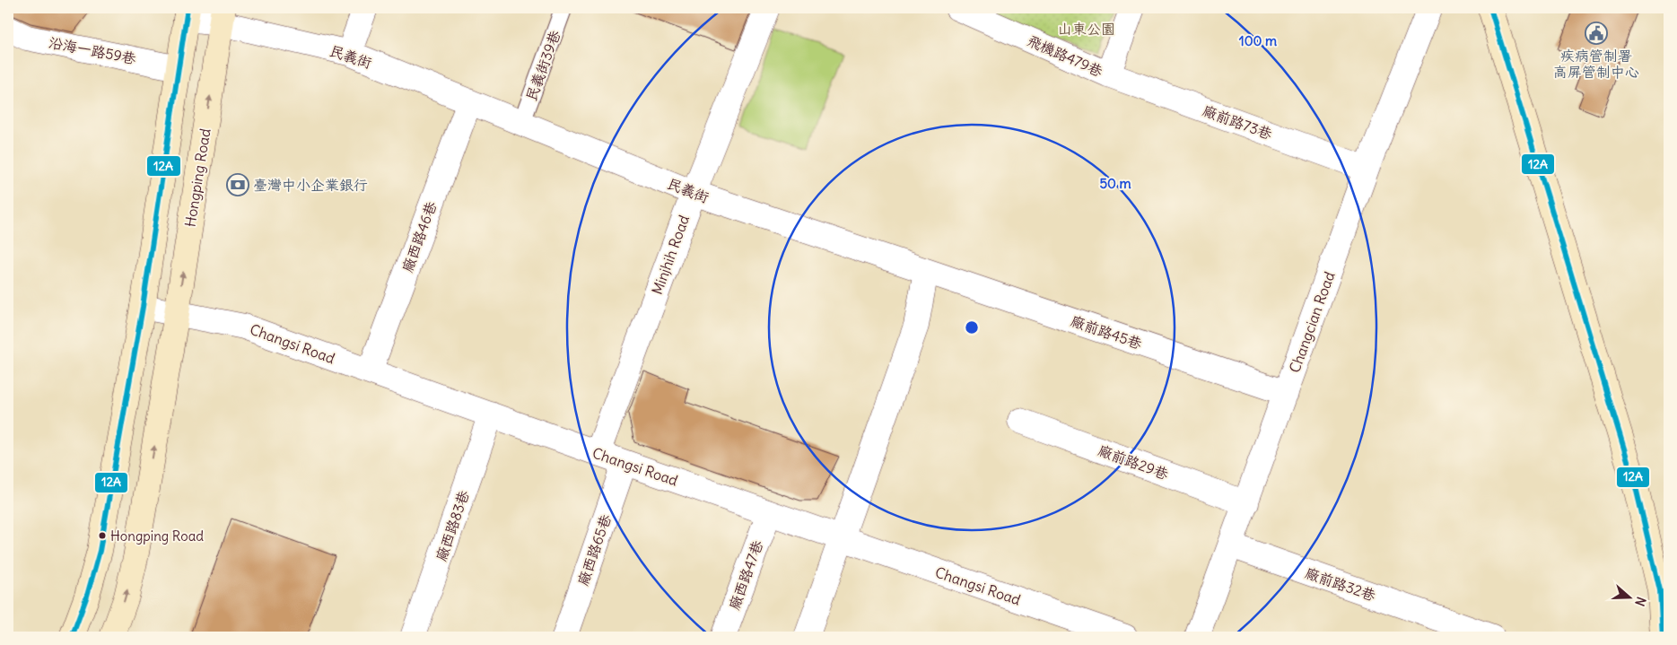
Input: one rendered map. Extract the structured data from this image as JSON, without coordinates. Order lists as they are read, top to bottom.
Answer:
{
  "streets": {
    "street": [
      "沿海一路59巷",
      "飛機路479巷",
      "民義街",
      "廠前路73巷",
      "Hongping Road",
      "廠西路46巷",
      "Minjhih Road",
      "Changcian Road",
      "廠前路45巷",
      "Changsi Road",
      "廠前路29巷",
      "廠西路83巷",
      "廠西路65巷",
      "廠西路47巷",
      "廠前路32巷"
    ],
    "lane": ["民義街39巷"]
  },
  "crossings": [
    ["飛機路479巷", "廠前路73巷"],
    ["民義街", "民義街39巷"],
    ["民義街", "Hongping Road"],
    ["民義街", "廠西路46巷"],
    ["民義街", "Minjhih Road"],
    ["民義街", "廠前路45巷"],
    ["廠前路73巷", "Changcian Road"],
    ["Hongping Road", "Changsi Road"],
    ["廠西路46巷", "Changsi Road"],
    ["Minjhih Road", "Changsi Road"],
    ["Changcian Road", "廠前路45巷"],
    ["Changcian Road", "廠前路29巷"],
    ["Changcian Road", "廠前路32巷"],
    ["Changsi Road", "廠西路83巷"],
    ["Changsi Road", "廠西路65巷"],
    ["Changsi Road", "廠西路47巷"]
  ],
  "parks": ["山東公園"],
  "places": {
    "public building": ["疾病管制署 高屏管制中心"],
    "bank": ["臺灣中小企業銀行"],
    "other": ["Hongping Road"]
  },
  "lines": ["transit line 12A"],
  "north": "right",
  "rings": ["100 m", "50 m"]
}
